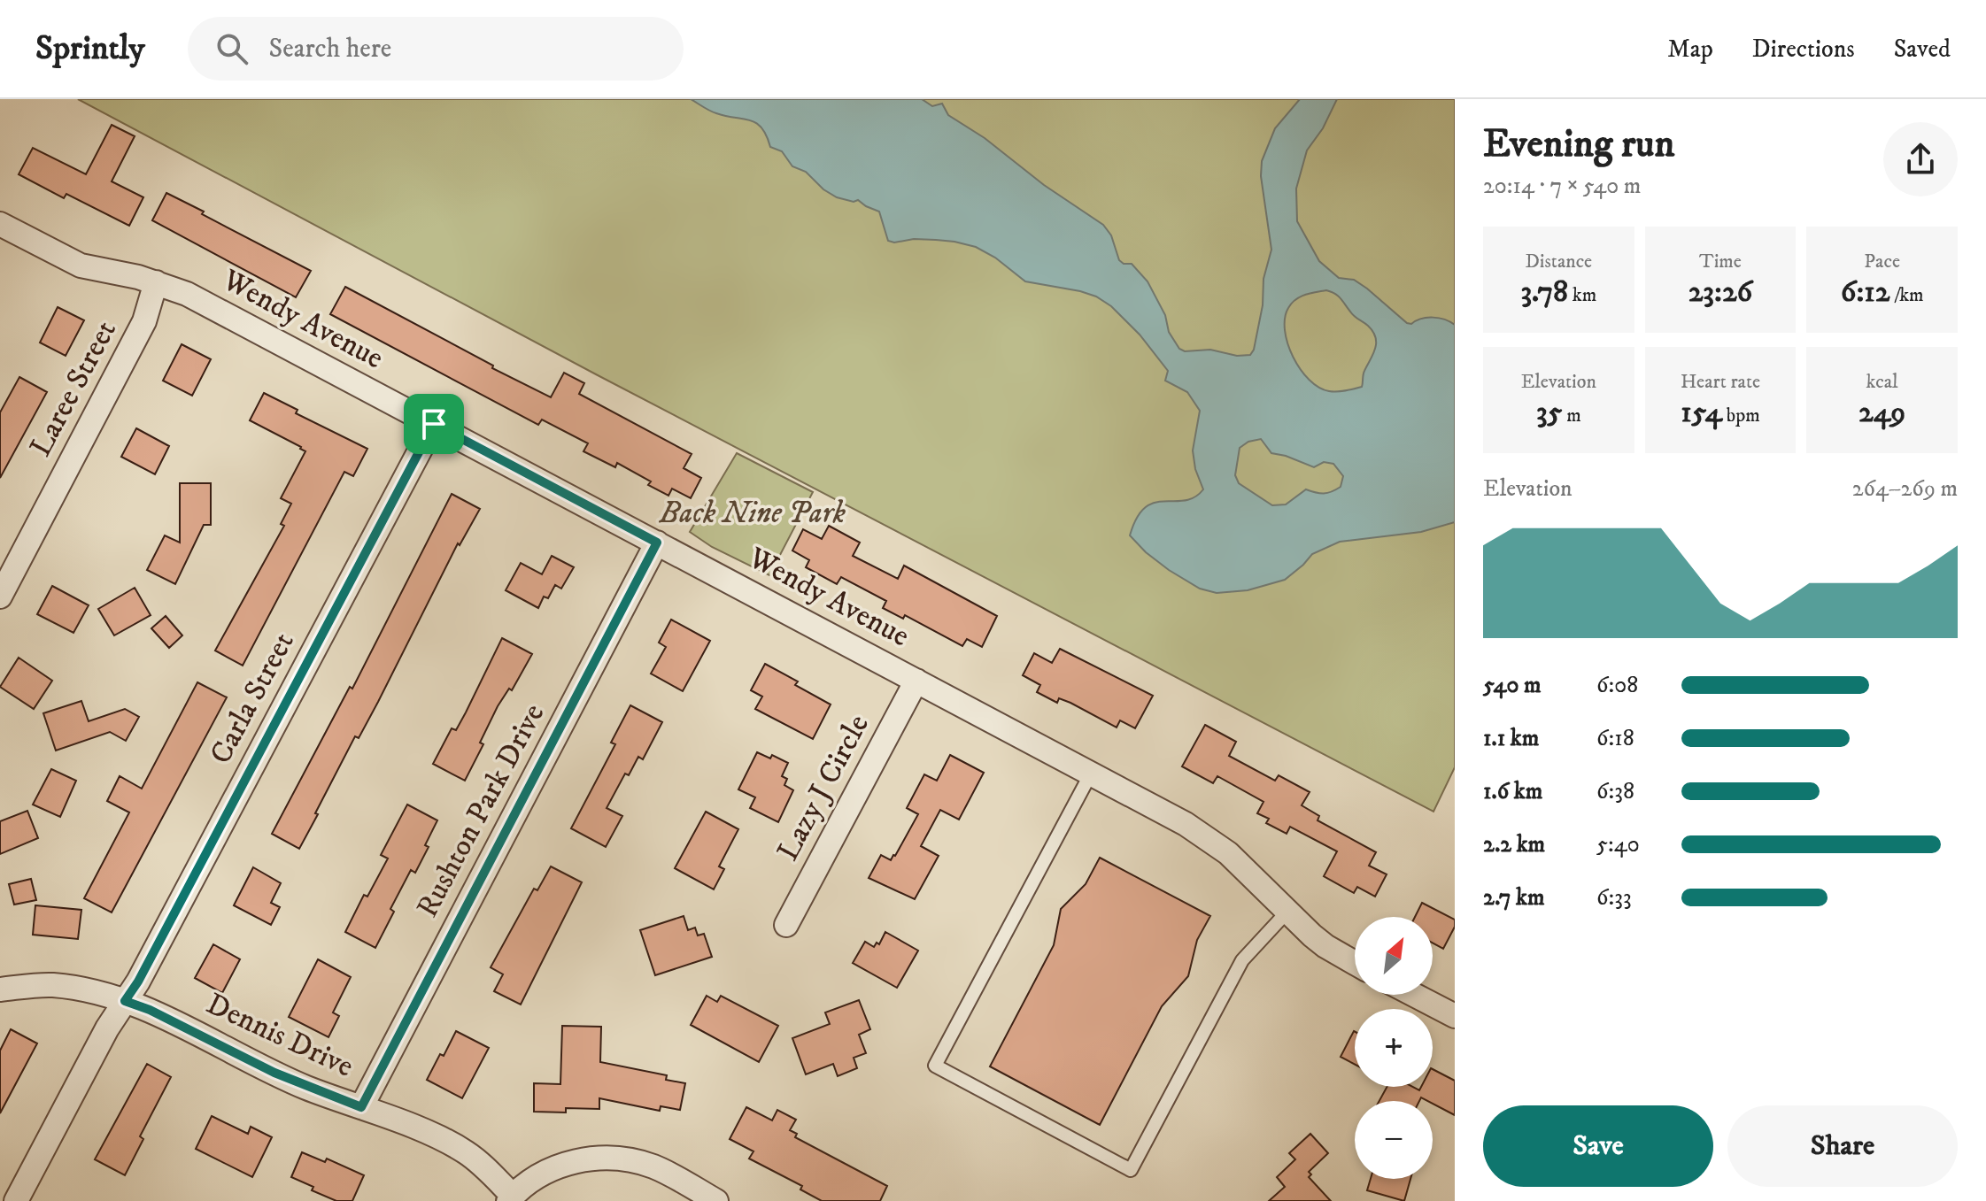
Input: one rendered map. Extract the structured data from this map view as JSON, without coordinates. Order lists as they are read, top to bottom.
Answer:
{
  "streets": {
    "street": [
      "Wendy Avenue",
      "Laree Street",
      "Carla Street",
      "Lazy J Circle",
      "Rushton Park Drive",
      "Dennis Drive"
    ]
  },
  "crossings": [
    ["Wendy Avenue", "Laree Street"],
    ["Wendy Avenue", "Carla Street"],
    ["Wendy Avenue", "Lazy J Circle"],
    ["Wendy Avenue", "Rushton Park Drive"],
    ["Carla Street", "Dennis Drive"],
    ["Rushton Park Drive", "Dennis Drive"]
  ],
  "parks": ["Back Nine Park"],
  "north": "top right",
  "page": {
    "header": "Sprintly",
    "search": "Search here",
    "nav": ["Map", "Directions", "Saved"],
    "heading": ["Evening run", "20:14 · 7 × 540 m"],
    "stats": [
      ["Distance", "3.78 km"],
      ["Time", "23:26"],
      ["Pace", "6:12 /km"],
      ["Elevation", "35 m"],
      ["Heart rate", "154 bpm"],
      ["kcal", "249"]
    ],
    "chart": ["Elevation", "264–269 m"],
    "list": [
      {
        "name": "540 m",
        "note": "6:08"
      },
      {
        "name": "1.1 km",
        "note": "6:18"
      },
      {
        "name": "1.6 km",
        "note": "6:38"
      },
      {
        "name": "2.2 km",
        "note": "5:40"
      },
      {
        "name": "2.7 km",
        "note": "6:33"
      }
    ],
    "map_buttons": ["+", "−"],
    "buttons": ["Save", "Share"]
  }
}
